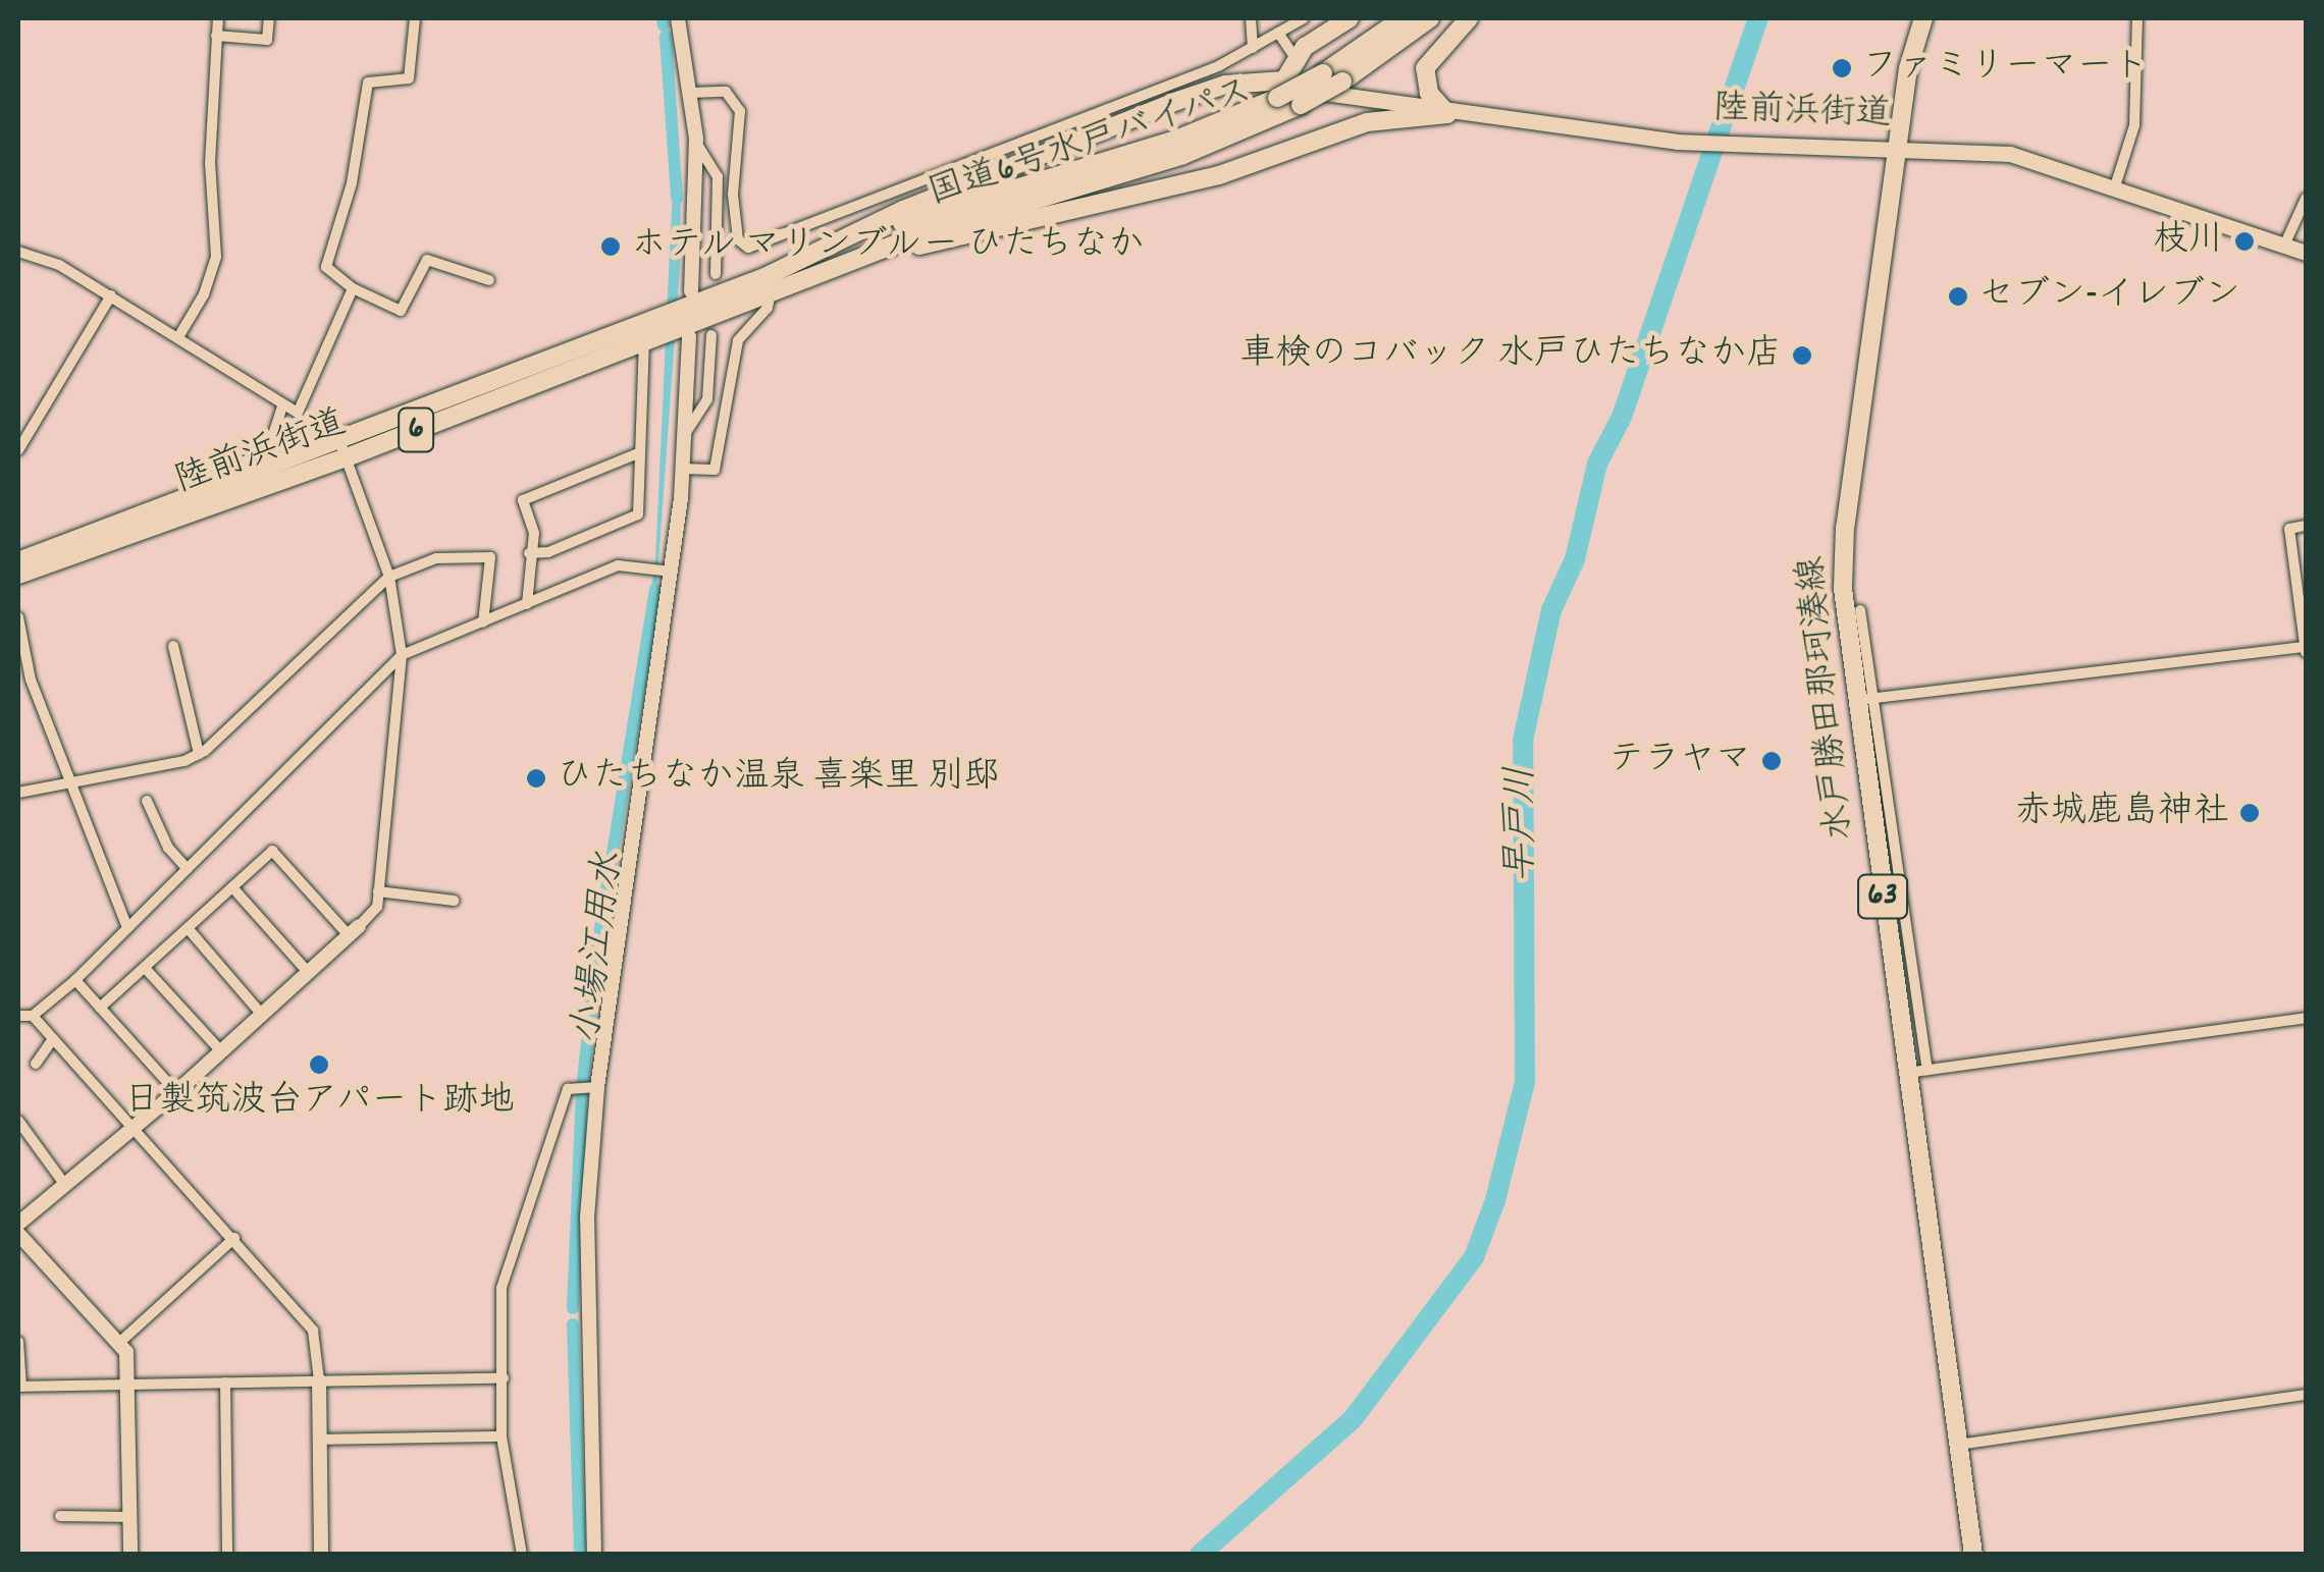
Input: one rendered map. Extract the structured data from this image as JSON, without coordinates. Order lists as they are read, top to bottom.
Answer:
{
  "streets": {
    "main road": [
      "陸前浜街道",
      "国道6号水戸バイパス",
      "6",
      "水戸勝田那珂湊線",
      "63"
    ]
  },
  "crossings": [
    ["陸前浜街道", "国道6号水戸バイパス"],
    ["陸前浜街道", "水戸勝田那珂湊線"]
  ],
  "water": ["早戸川", "小場江用水"],
  "places": [
    "ファミリーマート",
    "枝川",
    "ホテル マリンブルー ひたちなか",
    "セブン-イレブン",
    "車検のコバック 水戸ひたちなか店",
    "テラヤマ",
    "ひたちなか温泉 喜楽里 別邸",
    "赤城鹿島神社",
    "日製筑波台アパート跡地"
  ]
}
